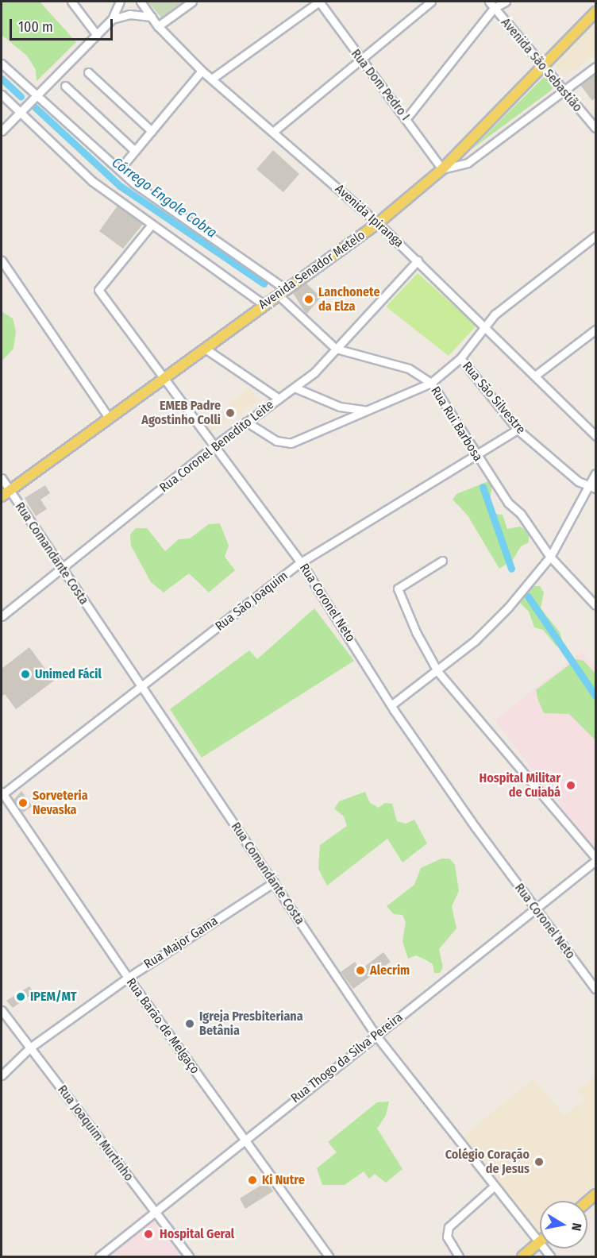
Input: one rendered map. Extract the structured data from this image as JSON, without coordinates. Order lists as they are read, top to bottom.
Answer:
{
  "streets": {
    "main road": ["Avenida Senador Metelo"],
    "street": [
      "Avenida São Sebastião",
      "Rua Dom Pedro I",
      "Avenida Ipiranga",
      "Rua São Silvestre",
      "Rua Rui Barbosa",
      "Rua Coronel Benedito Leite",
      "Rua Comandante Costa",
      "Rua São Joaquim",
      "Rua Coronel Neto",
      "Rua Major Gama",
      "Rua Barão de Melgaço",
      "Rua Thogo da Silva Pereira",
      "Rua Joaquim Murtinho"
    ]
  },
  "crossings": [
    ["Avenida São Sebastião", "Avenida Senador Metelo"],
    ["Rua Dom Pedro I", "Avenida Senador Metelo"],
    ["Avenida Ipiranga", "Avenida Senador Metelo"],
    ["Avenida Ipiranga", "Rua Coronel Benedito Leite"],
    ["Avenida Senador Metelo", "Rua Rui Barbosa"],
    ["Avenida Senador Metelo", "Rua Comandante Costa"],
    ["Avenida Senador Metelo", "Rua Coronel Neto"],
    ["Rua São Silvestre", "Rua São Joaquim"],
    ["Rua Rui Barbosa", "Rua Coronel Benedito Leite"],
    ["Rua Rui Barbosa", "Rua São Joaquim"],
    ["Rua Coronel Benedito Leite", "Rua Comandante Costa"],
    ["Rua Coronel Benedito Leite", "Rua Coronel Neto"],
    ["Rua Comandante Costa", "Rua São Joaquim"],
    ["Rua Comandante Costa", "Rua Major Gama"],
    ["Rua Comandante Costa", "Rua Thogo da Silva Pereira"],
    ["Rua São Joaquim", "Rua Coronel Neto"],
    ["Rua São Joaquim", "Rua Barão de Melgaço"],
    ["Rua Coronel Neto", "Rua Thogo da Silva Pereira"],
    ["Rua Major Gama", "Rua Barão de Melgaço"],
    ["Rua Major Gama", "Rua Joaquim Murtinho"],
    ["Rua Barão de Melgaço", "Rua Thogo da Silva Pereira"],
    ["Rua Thogo da Silva Pereira", "Rua Joaquim Murtinho"]
  ],
  "water": ["Córrego Engole Cobra"],
  "places": [
    "Lanchonete da Elza",
    "EMEB Padre Agostinho Colli",
    "Unimed Fácil",
    "Hospital Militar de Cuiabá",
    "Sorveteria Nevaska",
    "Alecrim",
    "IPEM/MT",
    "Igreja Presbiteriana Betânia",
    "Colégio Coração de Jesus",
    "Ki Nutre",
    "Hospital Geral"
  ],
  "scale_bar": "100 m",
  "north": "right"
}
